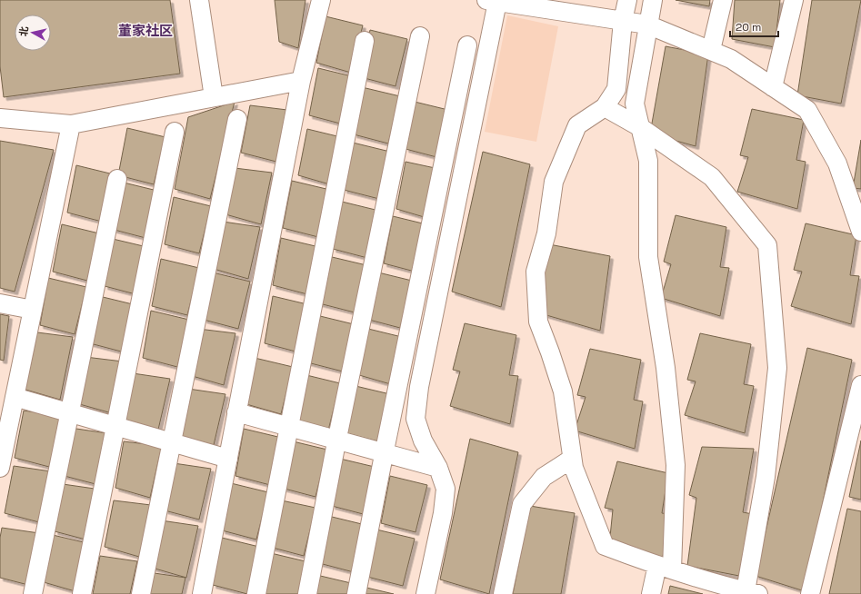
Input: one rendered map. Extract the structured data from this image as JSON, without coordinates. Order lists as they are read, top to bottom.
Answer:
{
  "districts": ["董家社区"],
  "scale_bar": "20 m",
  "north": "left"
}
